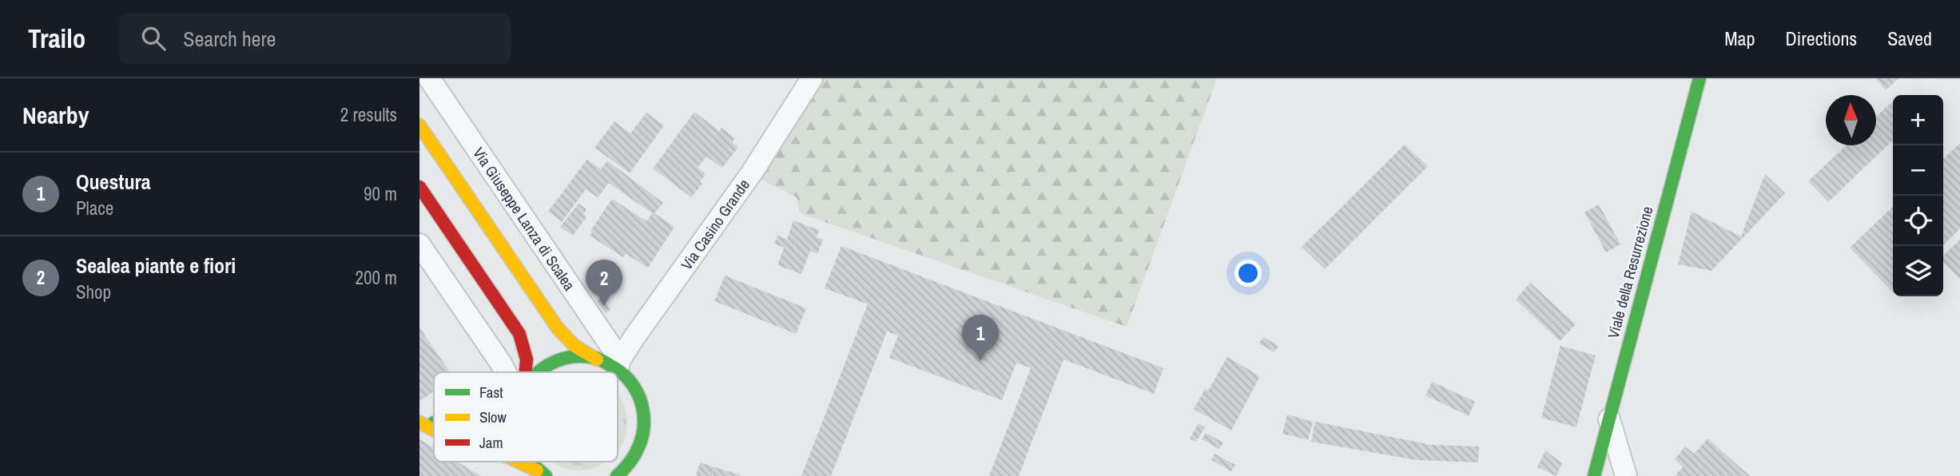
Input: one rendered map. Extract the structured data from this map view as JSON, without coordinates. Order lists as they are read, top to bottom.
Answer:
{
  "streets": {
    "street": ["Via Giuseppe Lanza di Scalea", "Via Casino Grande", "Viale della Resurrezione"]
  },
  "crossings": [
    ["Via Giuseppe Lanza di Scalea", "Via Casino Grande"]
  ],
  "legend": ["Fast", "Slow", "Jam"],
  "north": "top",
  "page": {
    "header": "Trailo",
    "search": "Search here",
    "nav": ["Map", "Directions", "Saved"],
    "heading": ["Nearby", "2 results"],
    "map_buttons": ["+", "−"],
    "list": [
      {
        "mark": "1",
        "name": "Questura",
        "note": "Place",
        "value": "90 m"
      },
      {
        "mark": "2",
        "name": "Sealea piante e fiori",
        "note": "Shop",
        "value": "200 m"
      }
    ],
    "pins": ["2", "1"]
  }
}
